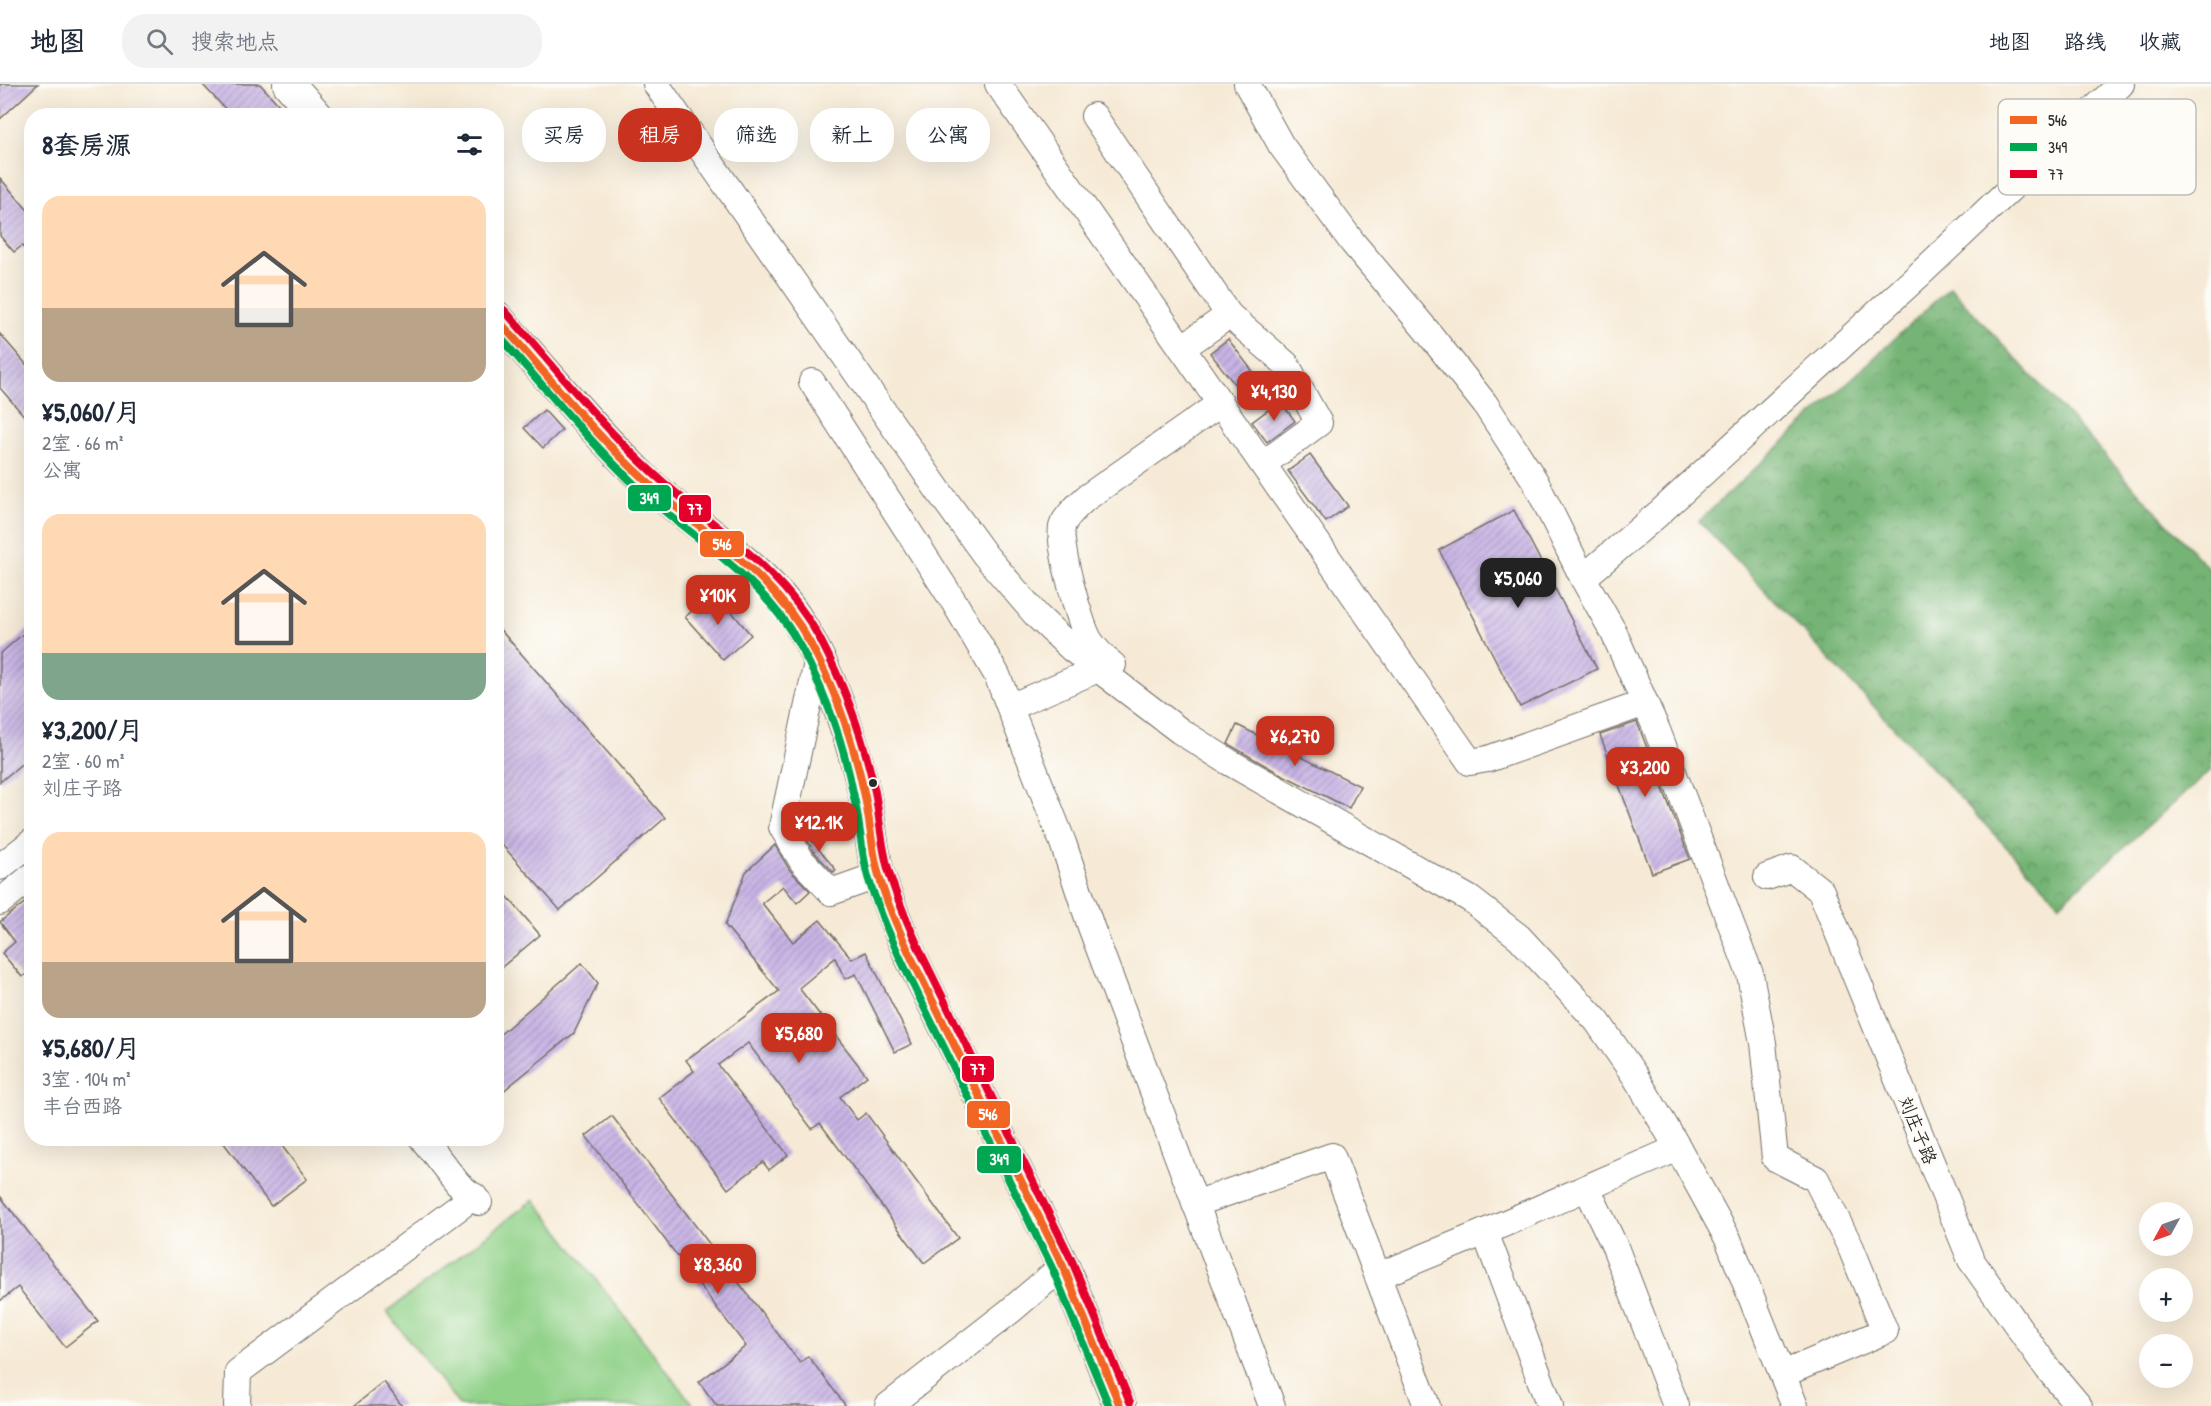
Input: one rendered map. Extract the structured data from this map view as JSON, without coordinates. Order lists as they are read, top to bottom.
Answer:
{
  "streets": {
    "street": ["刘庄子路"]
  },
  "lines": ["transit line 77", "transit line 546", "transit line 349"],
  "legend": ["546", "349", "77"],
  "north": "bottom left",
  "page": {
    "header": "地图",
    "search": "搜索地点",
    "nav": ["地图", "路线", "收藏"],
    "chip": [
      "买房",
      "租房",
      "筛选",
      "新上",
      "公寓"
    ],
    "heading": "8套房源",
    "list": [
      {
        "name": "¥5,060/月",
        "note": "2室 · 66 m² · 公寓"
      },
      {
        "name": "¥3,200/月",
        "note": "2室 · 60 m² · 刘庄子路"
      },
      {
        "name": "¥5,680/月",
        "note": "3室 · 104 m² · 丰台西路"
      }
    ],
    "price": [
      "¥4,130",
      "¥5,060",
      "¥10K",
      "¥6,270",
      "¥3,200",
      "¥12.1K",
      "¥5,680",
      "¥8,360"
    ],
    "map_buttons": ["+", "−"]
  }
}
